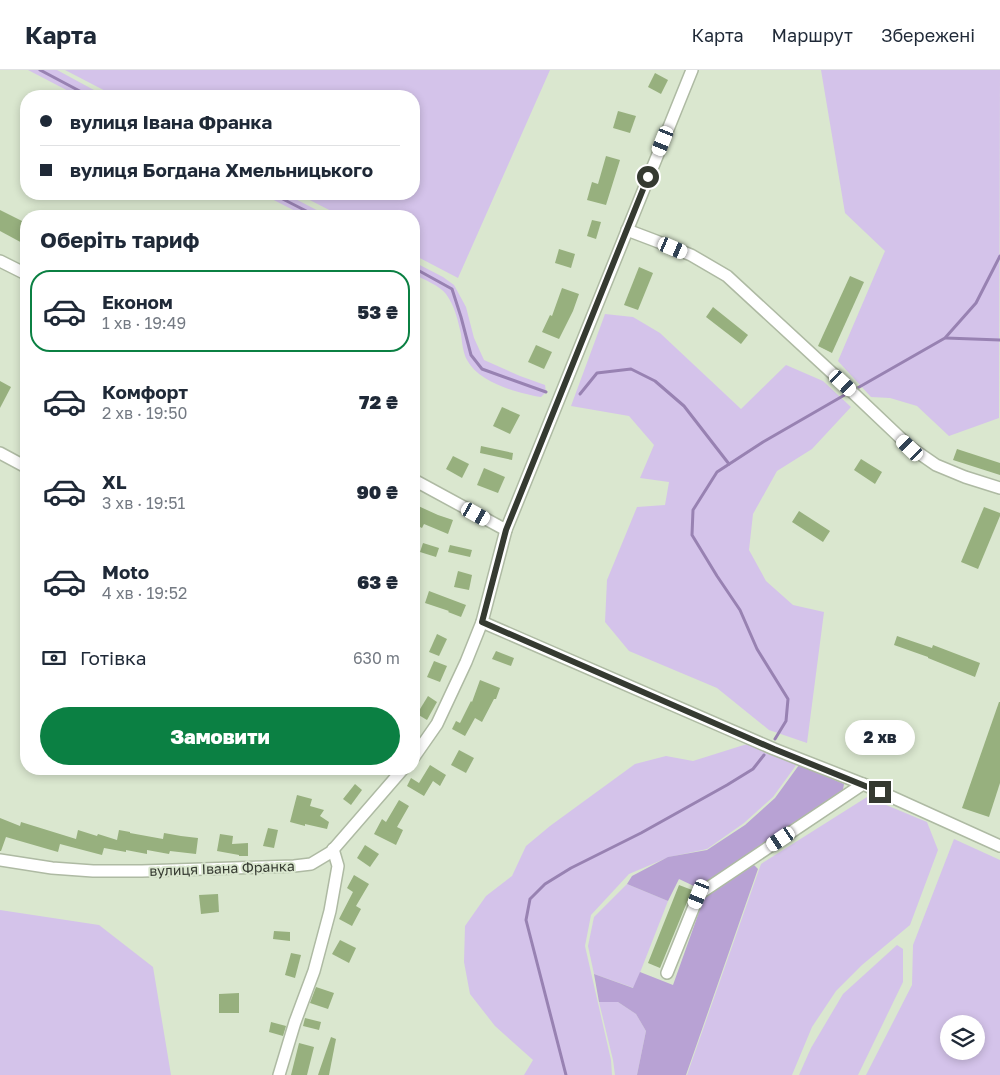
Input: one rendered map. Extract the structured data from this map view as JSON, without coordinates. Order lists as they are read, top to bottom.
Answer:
{
  "streets": {
    "street": ["вулиця Івана Франка"]
  },
  "page": {
    "header": "Карта",
    "nav": ["Карта", "Маршрут", "Збережені"],
    "banner": ["вулиця Івана Франка", "вулиця Богдана Хмельницького"],
    "heading": "Оберіть тариф",
    "list": [
      {
        "name": "Економ",
        "note": "1 хв · 19:49",
        "value": "53 ₴"
      },
      {
        "name": "Комфорт",
        "note": "2 хв · 19:50",
        "value": "72 ₴"
      },
      {
        "name": "XL",
        "note": "3 хв · 19:51",
        "value": "90 ₴"
      },
      {
        "name": "Moto",
        "note": "4 хв · 19:52",
        "value": "63 ₴"
      }
    ],
    "pay": ["Готівка", "630 m"],
    "buttons": "Замовити",
    "bubble": "2 хв"
  }
}
